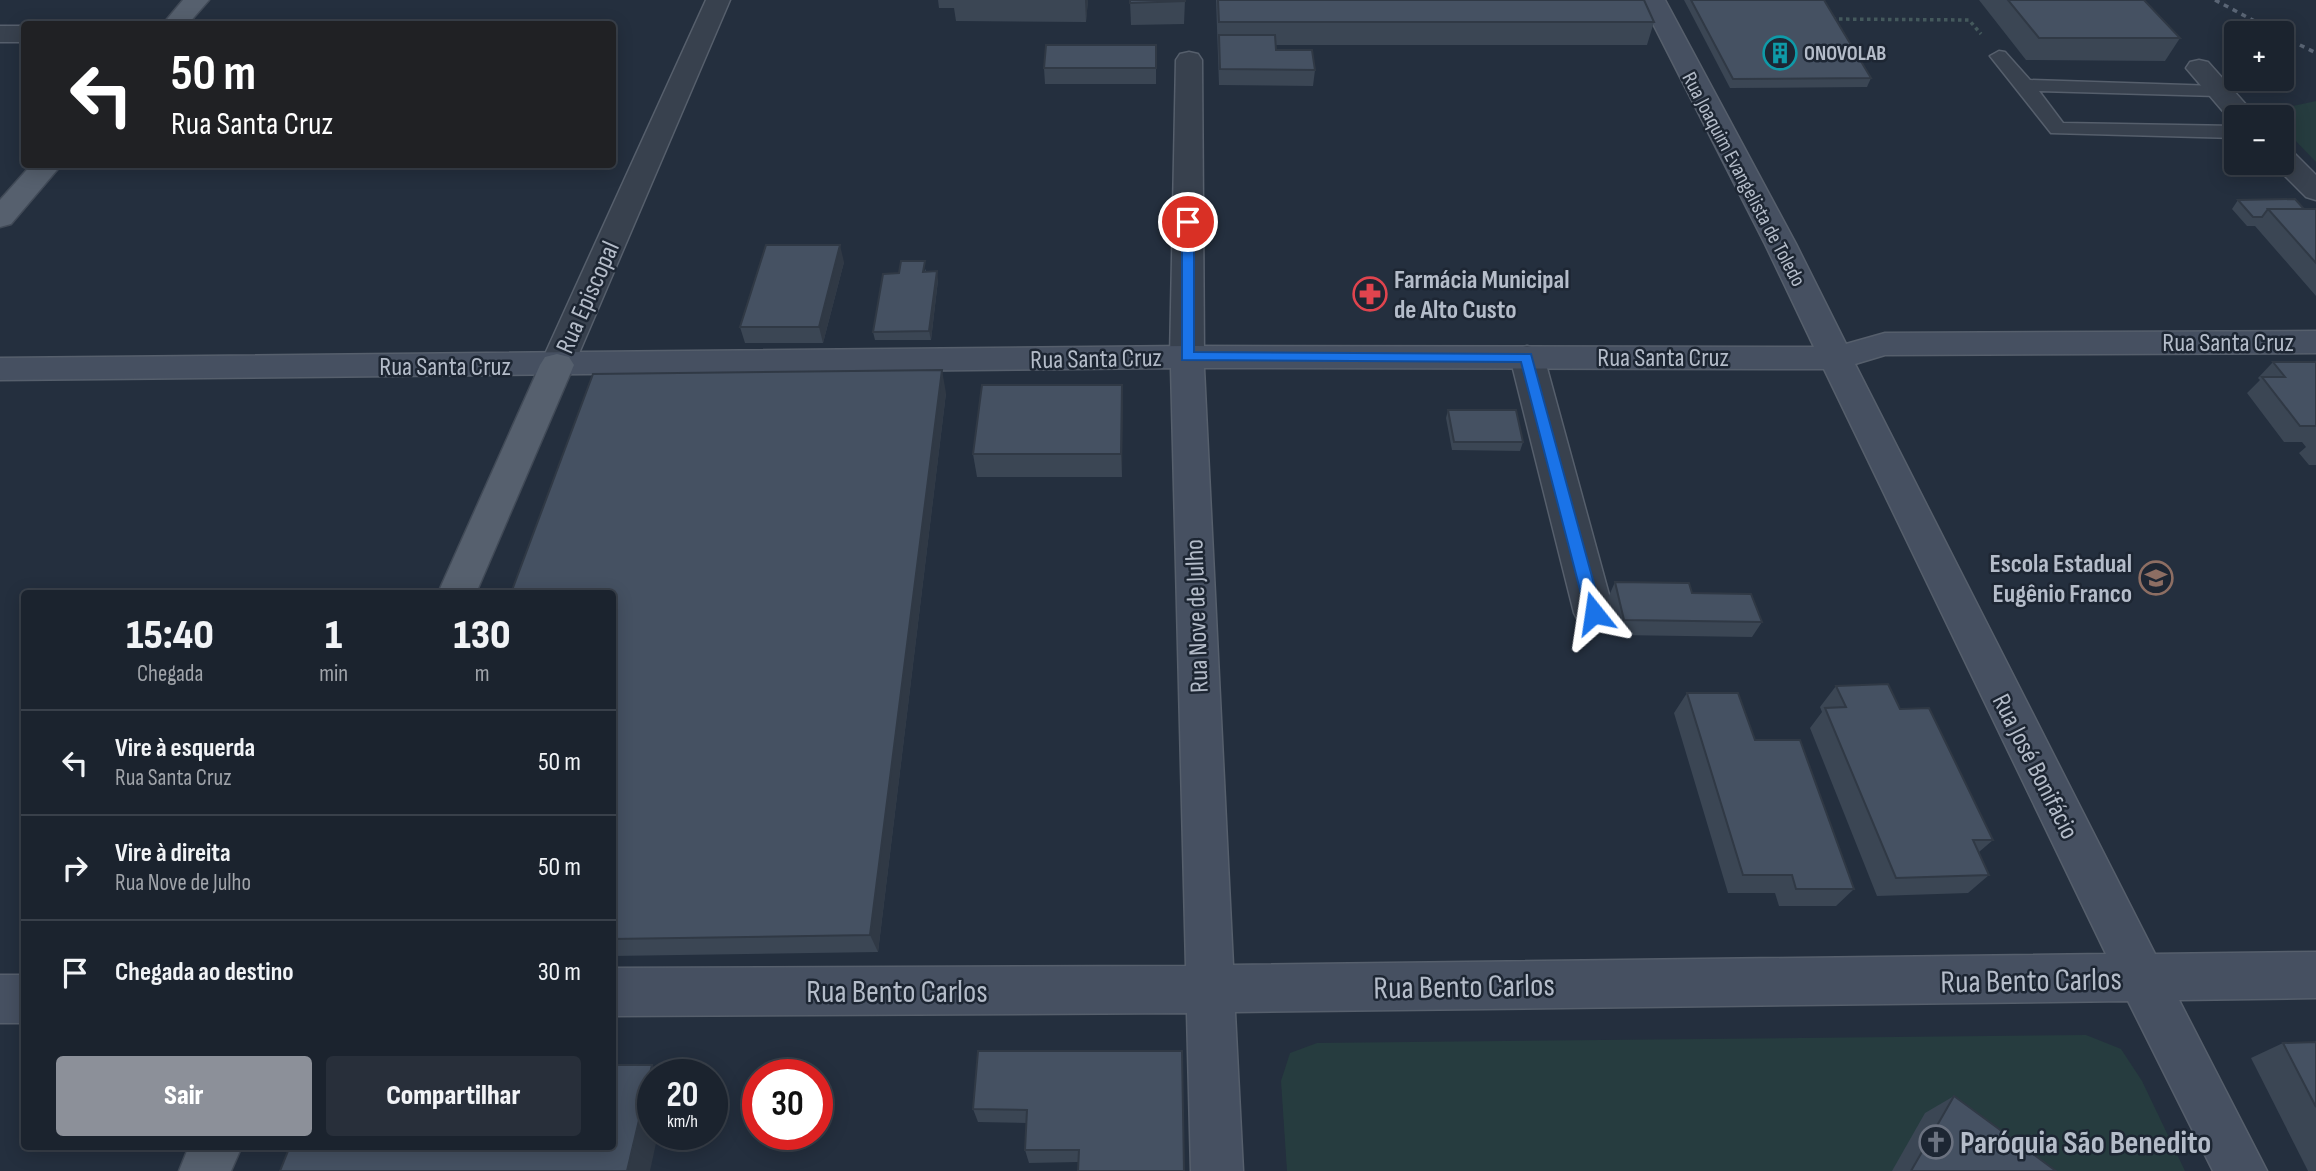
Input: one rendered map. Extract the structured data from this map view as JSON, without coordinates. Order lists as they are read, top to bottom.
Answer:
{
  "streets": {
    "main road": [
      "Rua Joaquim Evangelista de Toledo",
      "Rua Episcopal",
      "Rua Santa Cruz",
      "Rua Nove de Julho",
      "Rua José Bonifácio",
      "Rua Bento Carlos"
    ]
  },
  "crossings": [
    ["Rua Joaquim Evangelista de Toledo", "Rua Santa Cruz"],
    ["Rua Joaquim Evangelista de Toledo", "Rua José Bonifácio"],
    ["Rua Episcopal", "Rua Santa Cruz"],
    ["Rua Santa Cruz", "Rua Nove de Julho"],
    ["Rua Santa Cruz", "Rua José Bonifácio"],
    ["Rua Nove de Julho", "Rua Bento Carlos"],
    ["Rua José Bonifácio", "Rua Bento Carlos"]
  ],
  "places": {
    "building": ["ONOVOLAB"],
    "pharmacy": ["Farmácia Municipal de Alto Custo"],
    "school or university": ["Escola Estadual Eugênio Franco"],
    "church": ["Paróquia São Benedito"]
  },
  "page": {
    "map_buttons": ["+", "−"],
    "turn": ["50 m", "Rua Santa Cruz"],
    "eta": [
      "15:40",
      "Chegada",
      "1",
      "min",
      "130",
      "m"
    ],
    "list": [
      {
        "name": "Vire à esquerda",
        "note": "Rua Santa Cruz",
        "value": "50 m"
      },
      {
        "name": "Vire à direita",
        "note": "Rua Nove de Julho",
        "value": "50 m"
      },
      {
        "name": "Chegada ao destino",
        "value": "30 m"
      }
    ],
    "buttons": ["Sair", "Compartilhar"],
    "speed": "20 km/h",
    "limit": "30"
  }
}
